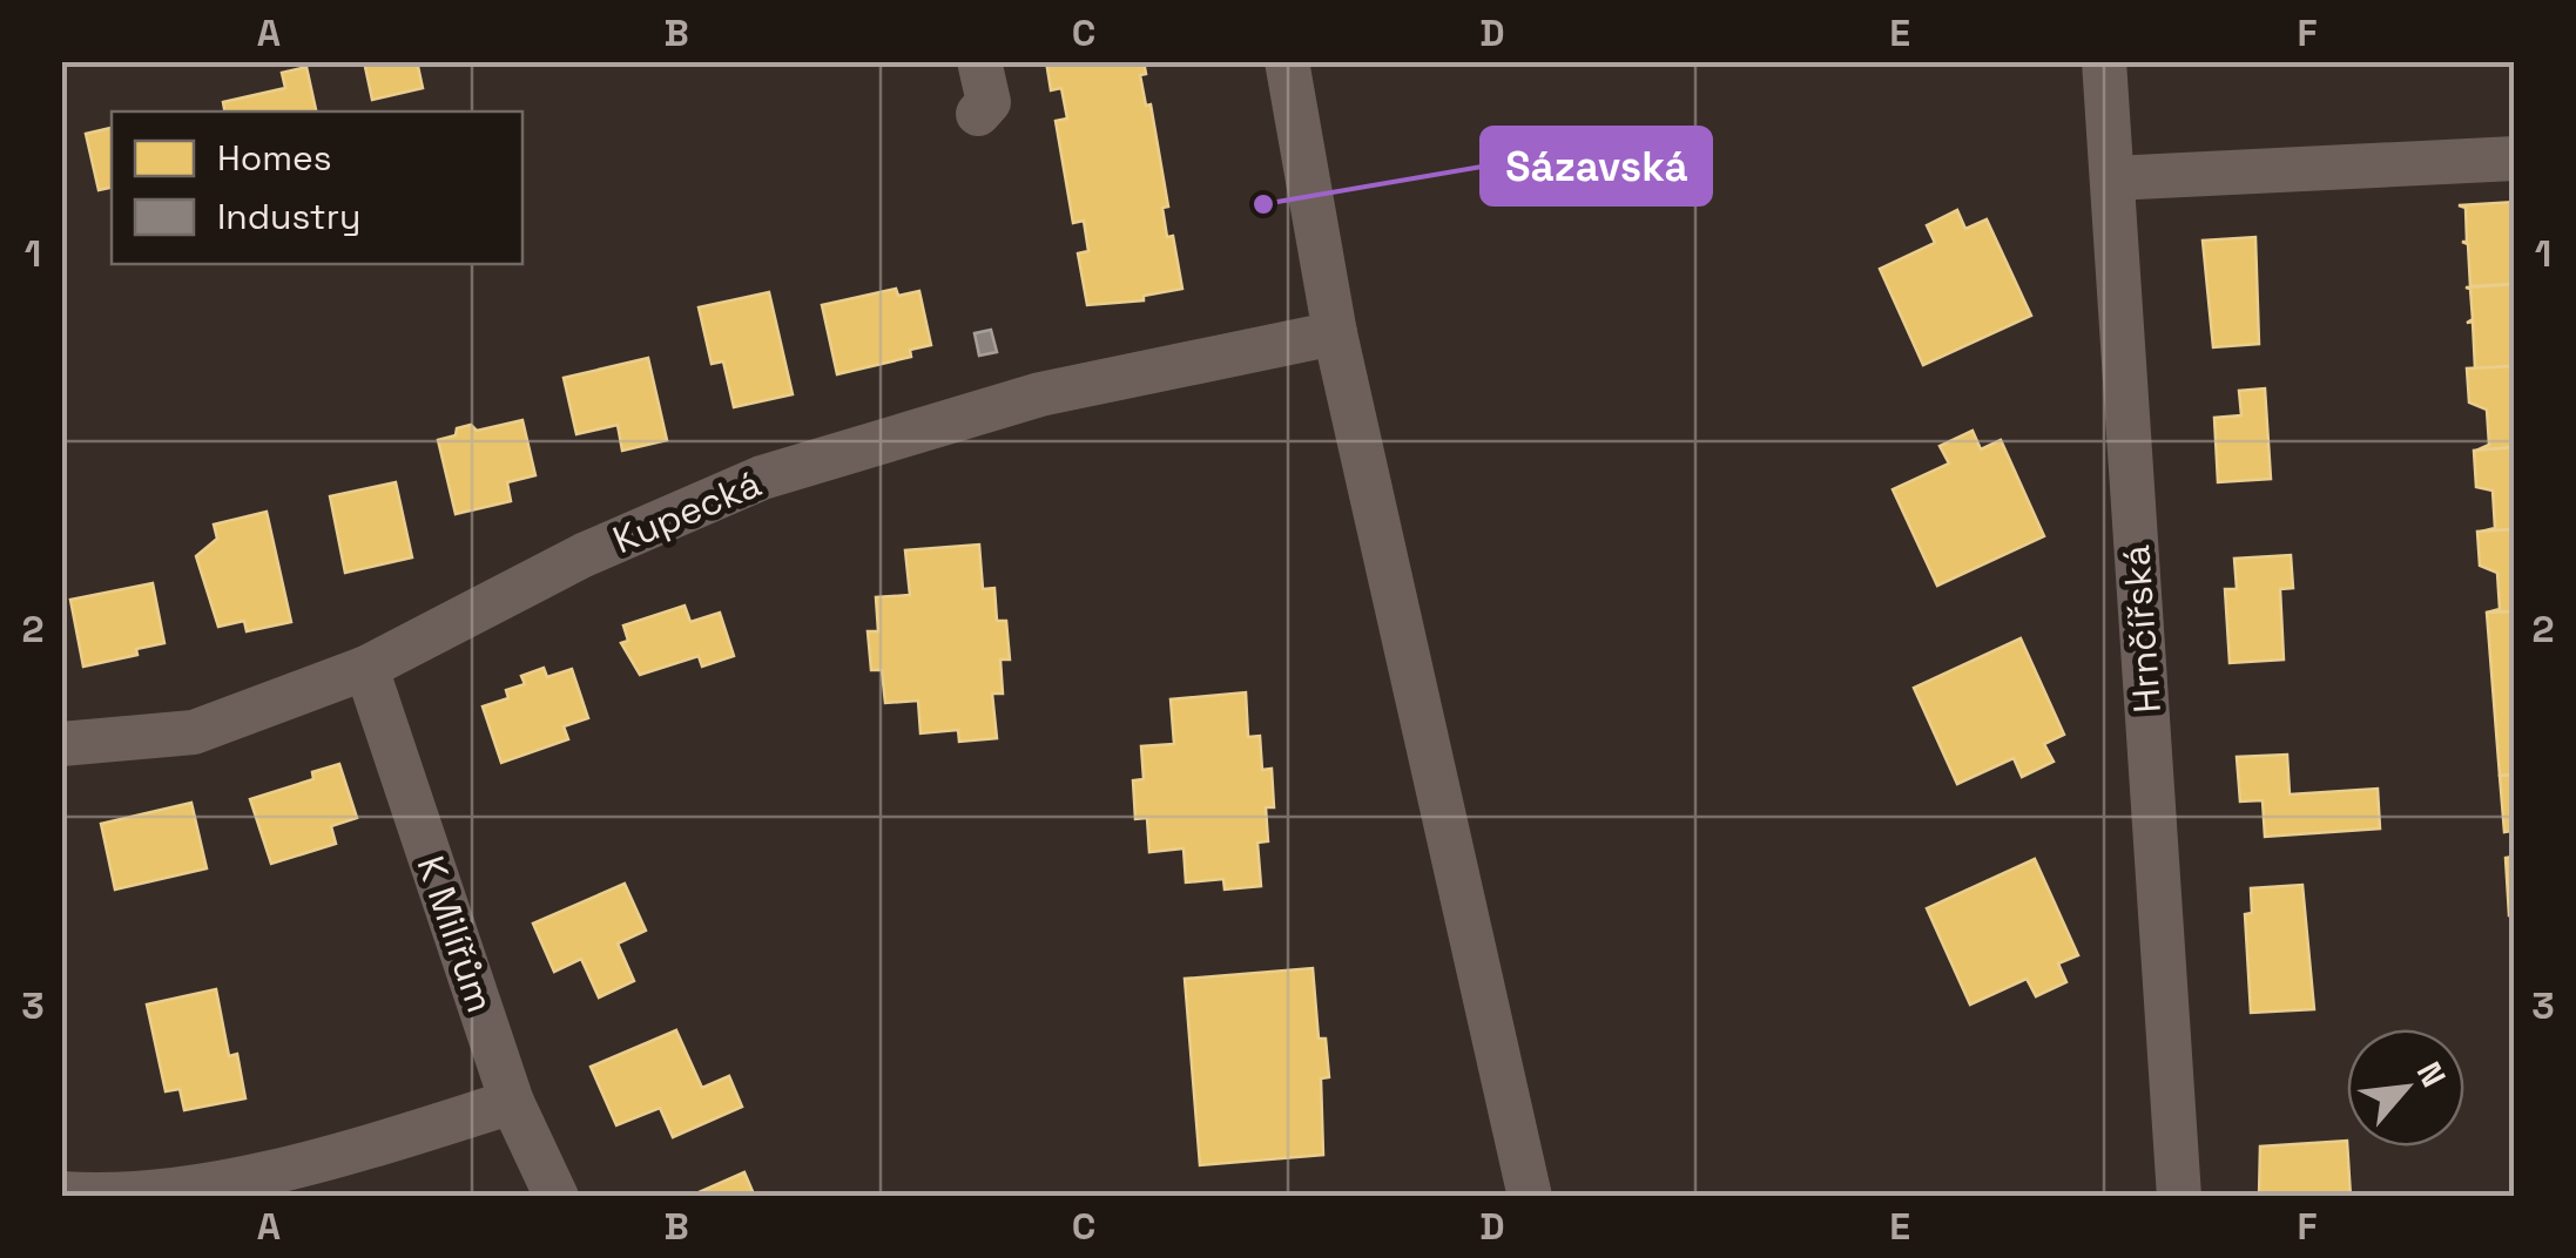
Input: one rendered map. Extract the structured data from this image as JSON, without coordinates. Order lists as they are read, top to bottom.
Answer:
{
  "streets": {
    "street": ["Kupecká", "Hrnčířská", "K Milířům"]
  },
  "crossings": [
    ["Kupecká", "K Milířům"]
  ],
  "places": ["Sázavská"],
  "legend": ["Homes", "Industry"],
  "north": "top right",
  "grid": {
    "columns": [
      "A",
      "B",
      "C",
      "D",
      "E",
      "F"
    ],
    "rows": ["1", "2", "3"]
  }
}
